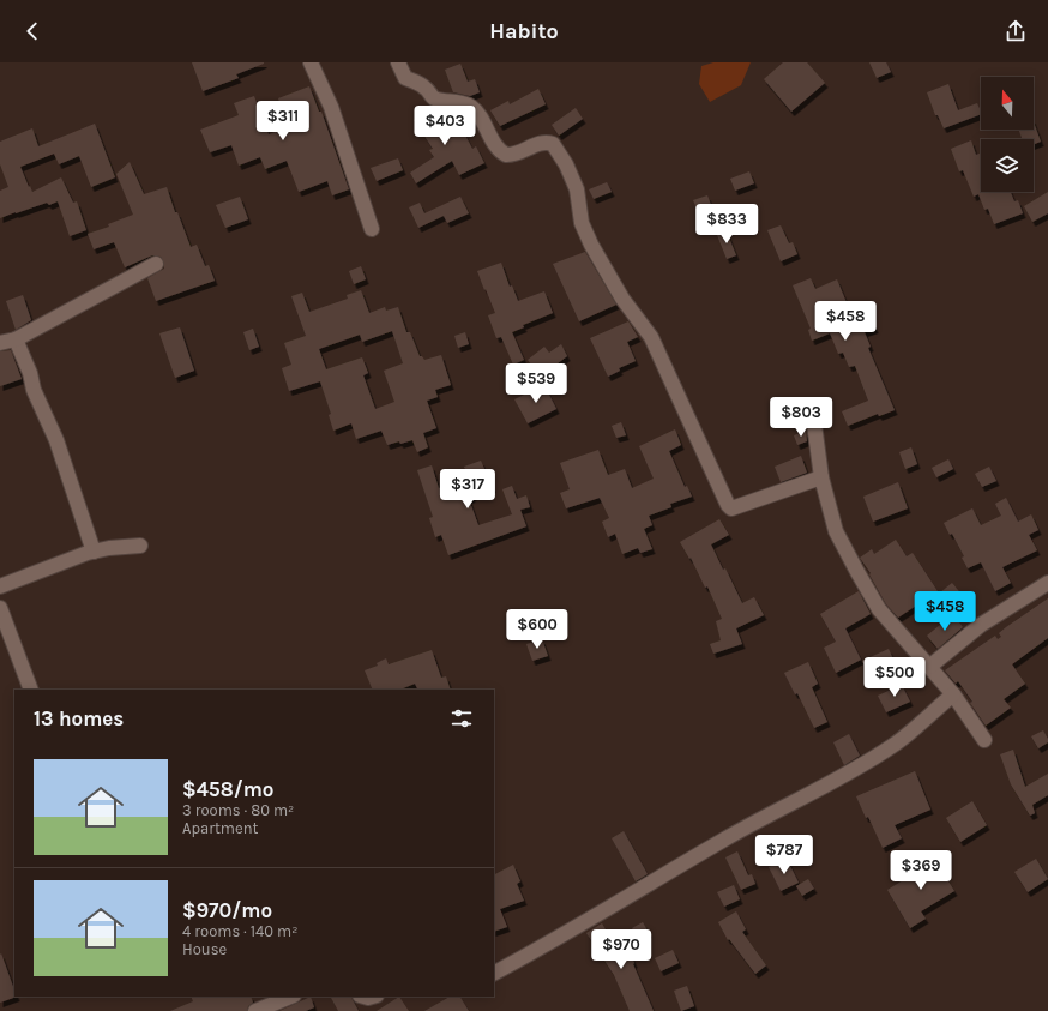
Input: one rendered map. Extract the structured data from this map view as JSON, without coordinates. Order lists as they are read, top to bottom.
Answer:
{
  "north": "top",
  "page": {
    "header": "Habito",
    "price": [
      "$311",
      "$403",
      "$833",
      "$458",
      "$539",
      "$803",
      "$317",
      "$458",
      "$600",
      "$500",
      "$787",
      "$369",
      "$970"
    ],
    "heading": "13 homes",
    "list": [
      {
        "name": "$458/mo",
        "note": "3 rooms · 80 m² · Apartment"
      },
      {
        "name": "$970/mo",
        "note": "4 rooms · 140 m² · House"
      }
    ]
  }
}
